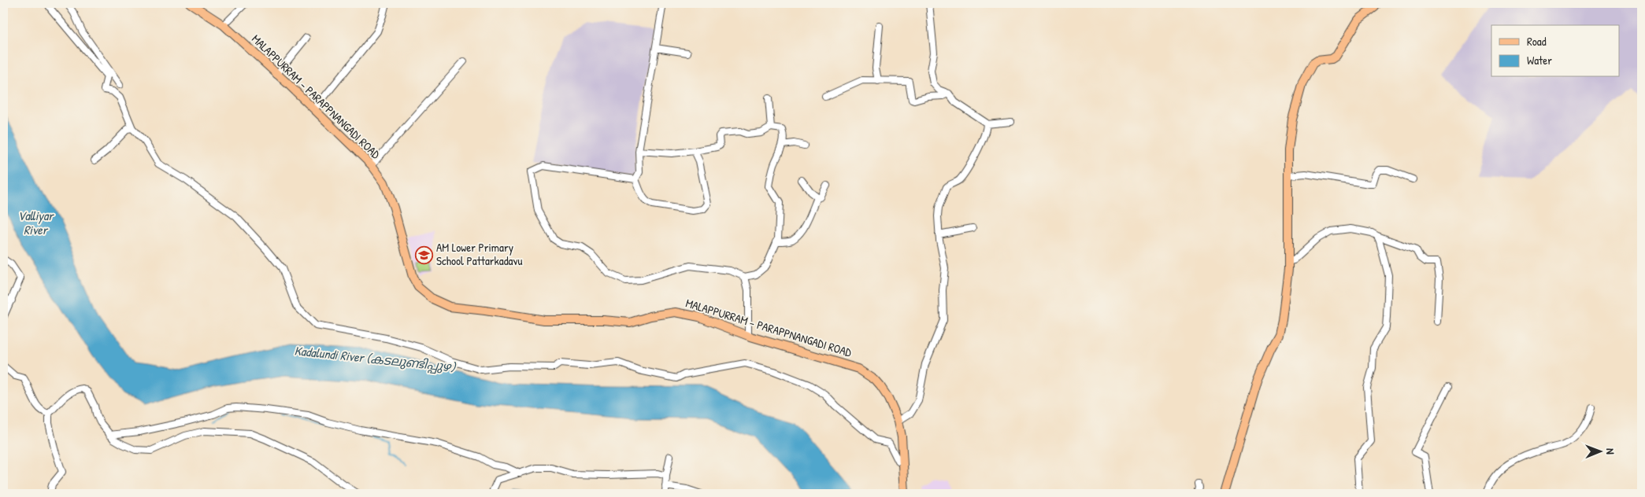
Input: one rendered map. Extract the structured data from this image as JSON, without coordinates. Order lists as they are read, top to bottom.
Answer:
{
  "streets": {
    "main road": ["MALAPPURRAM - PARAPPNANGADI ROAD"]
  },
  "water": ["Valliyar River", "Kadalundi River (കടലുണ്ടിപ്പുഴ)"],
  "places": {
    "school or university": ["AM Lower Primary School Pattarkadavu"]
  },
  "legend": ["Road", "Water"],
  "north": "right"
}
